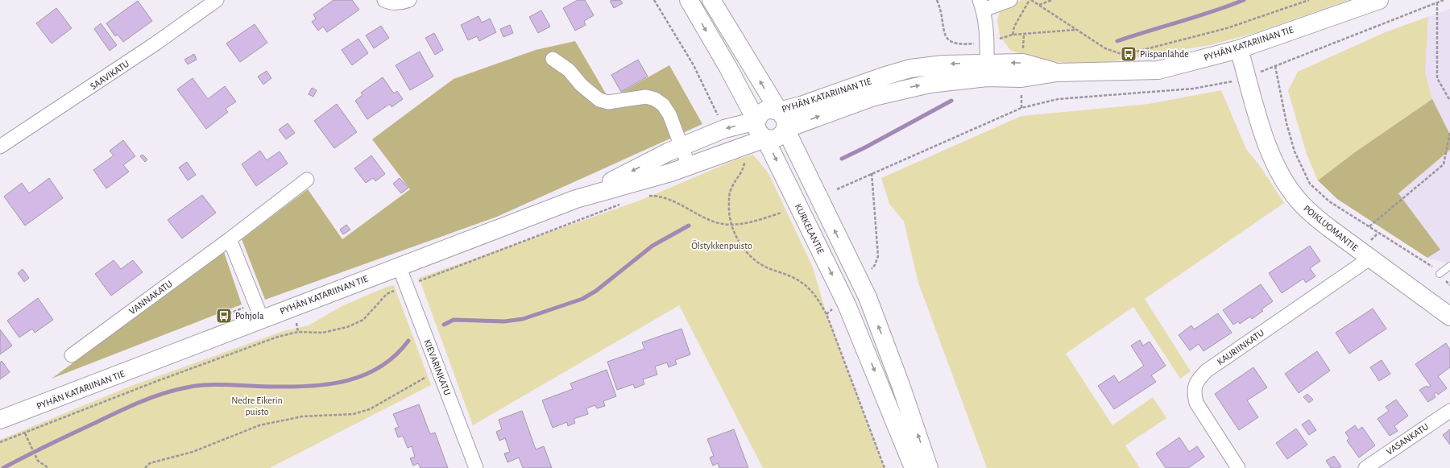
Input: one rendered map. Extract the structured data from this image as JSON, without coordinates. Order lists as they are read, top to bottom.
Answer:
{
  "streets": {
    "street": [
      "PYHÄN KATARIINAN TIE",
      "SAAVIKATU",
      "POIKLUOMANTIE",
      "KURKELANTIE",
      "VANNAKATU",
      "KAURIINKATU",
      "KIEVARINKATU",
      "VASANKATU"
    ]
  },
  "crossings": [
    ["PYHÄN KATARIINAN TIE", "POIKLUOMANTIE"],
    ["PYHÄN KATARIINAN TIE", "KURKELANTIE"],
    ["PYHÄN KATARIINAN TIE", "KIEVARINKATU"],
    ["POIKLUOMANTIE", "KAURIINKATU"]
  ],
  "parks": ["Ölstykkenpuisto", "Nedre Eikerin puisto"],
  "places": {
    "bus stop": ["Piispanlähde", "Pohjola"]
  }
}
